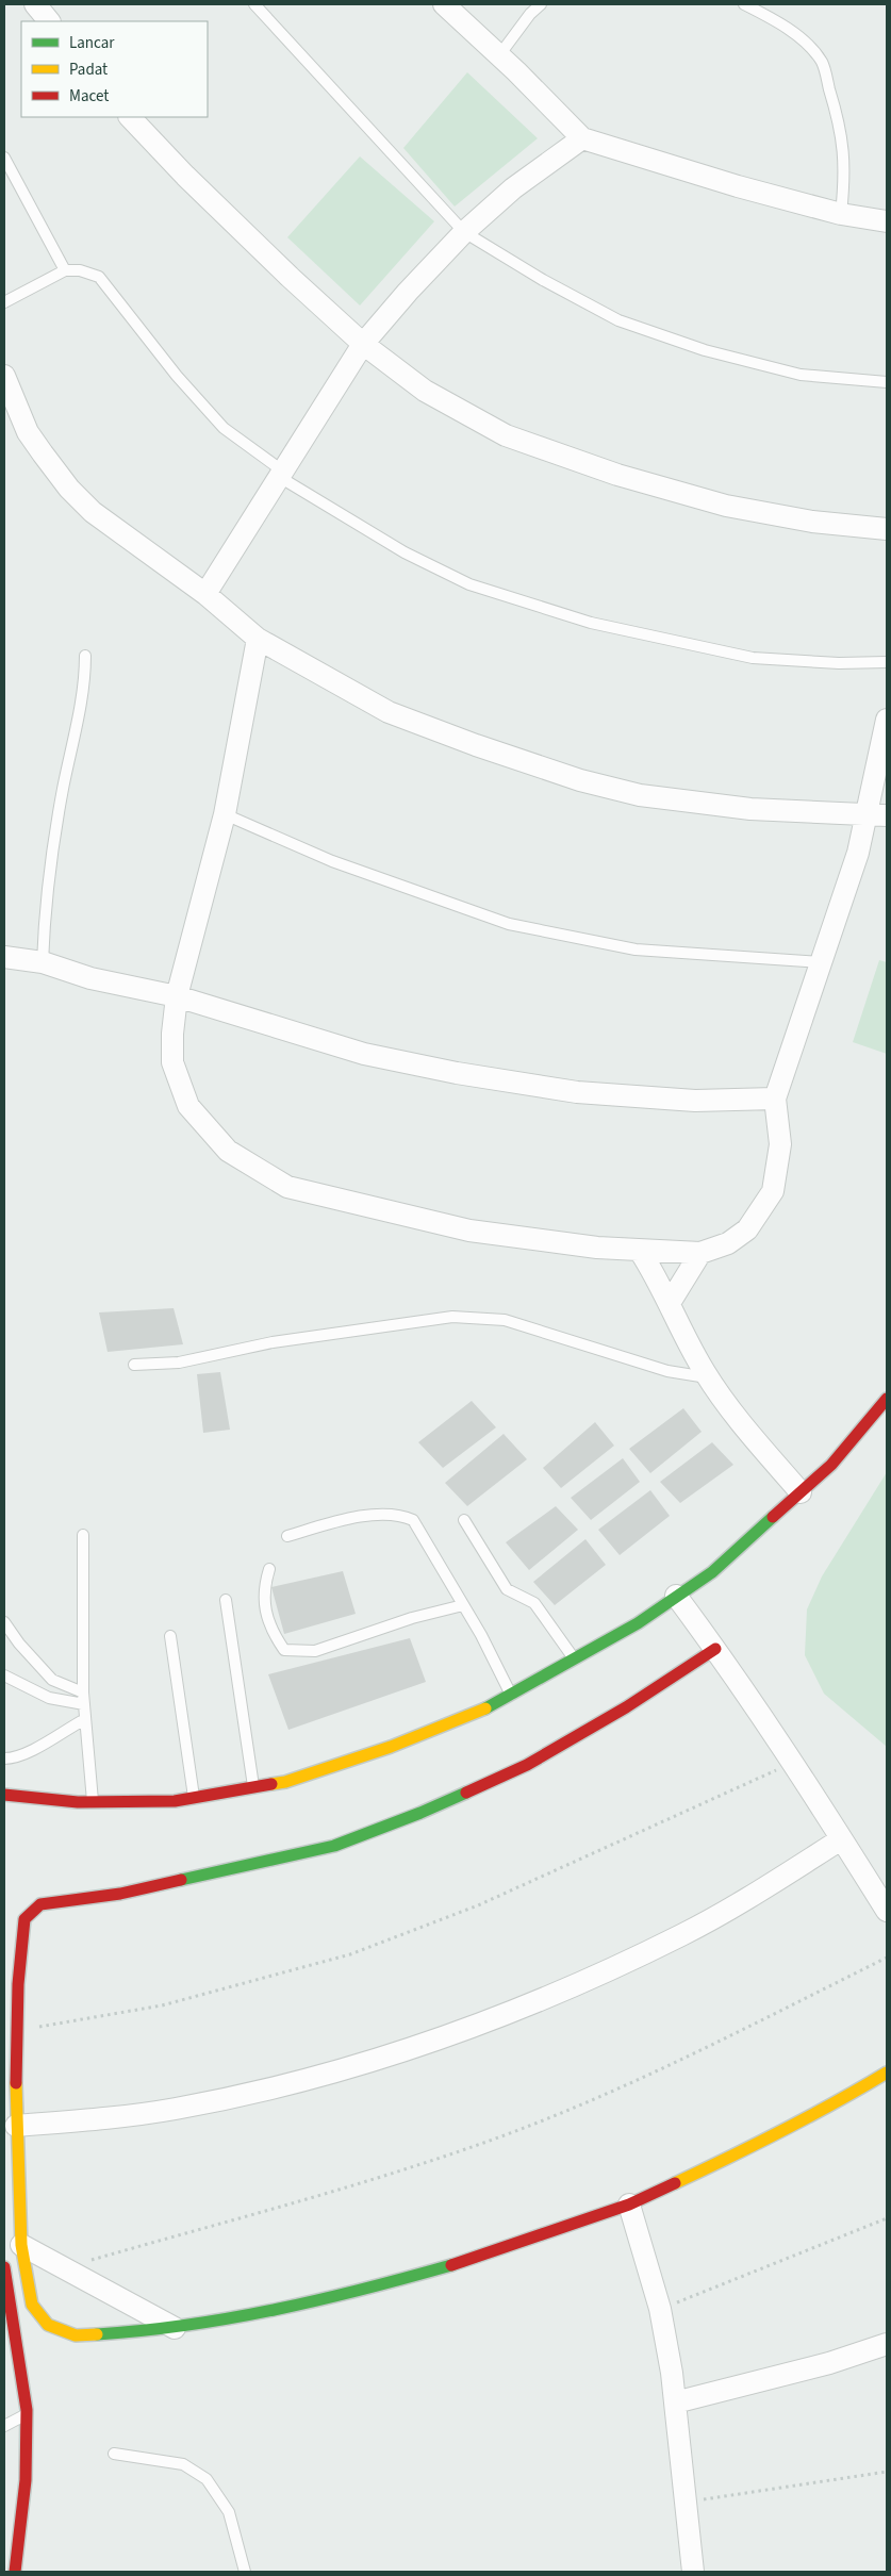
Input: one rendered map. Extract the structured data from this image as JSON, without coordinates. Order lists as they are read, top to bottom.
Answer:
{
  "legend": ["Lancar", "Padat", "Macet"]
}
